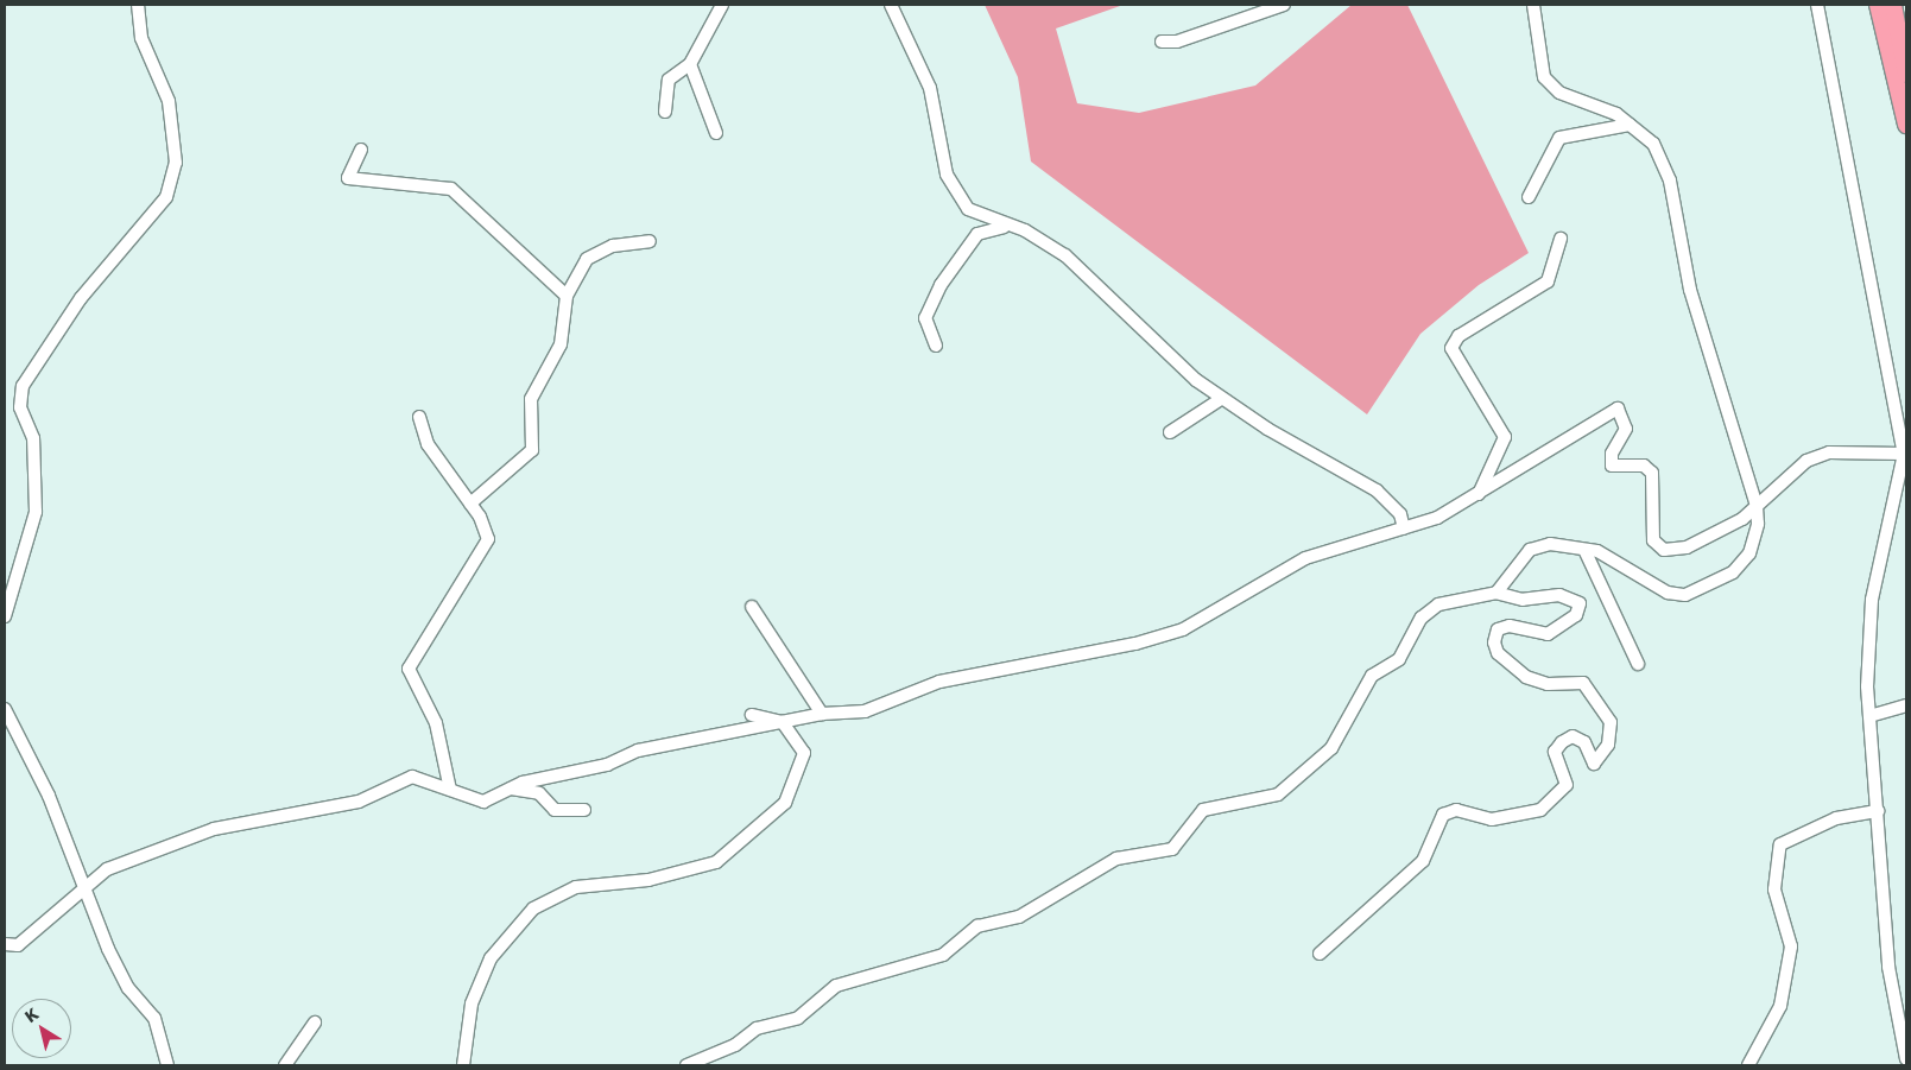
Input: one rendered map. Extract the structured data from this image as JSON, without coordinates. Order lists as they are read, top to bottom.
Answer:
{
  "north": "top left"
}
